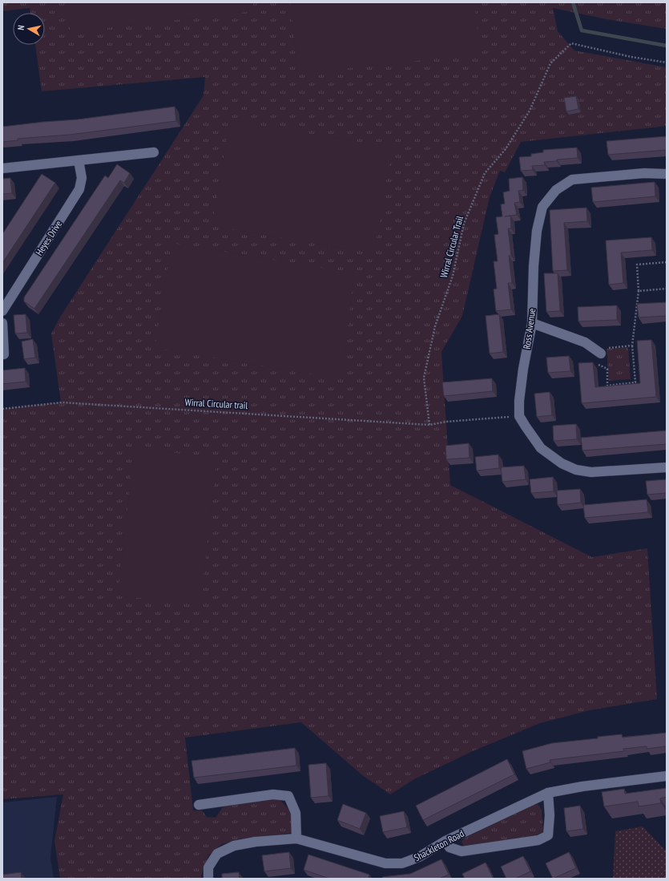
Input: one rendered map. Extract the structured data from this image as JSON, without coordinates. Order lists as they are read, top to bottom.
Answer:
{
  "streets": {
    "street": ["Heyes Drive", "Ross Avenue", "Shackleton Road"],
    "path": ["Wirral Circular Trail", "Wirral Circular trail"]
  },
  "crossings": [
    ["Wirral Circular Trail", "Wirral Circular trail"],
    ["Ross Avenue", "Wirral Circular trail"]
  ],
  "north": "left"
}
